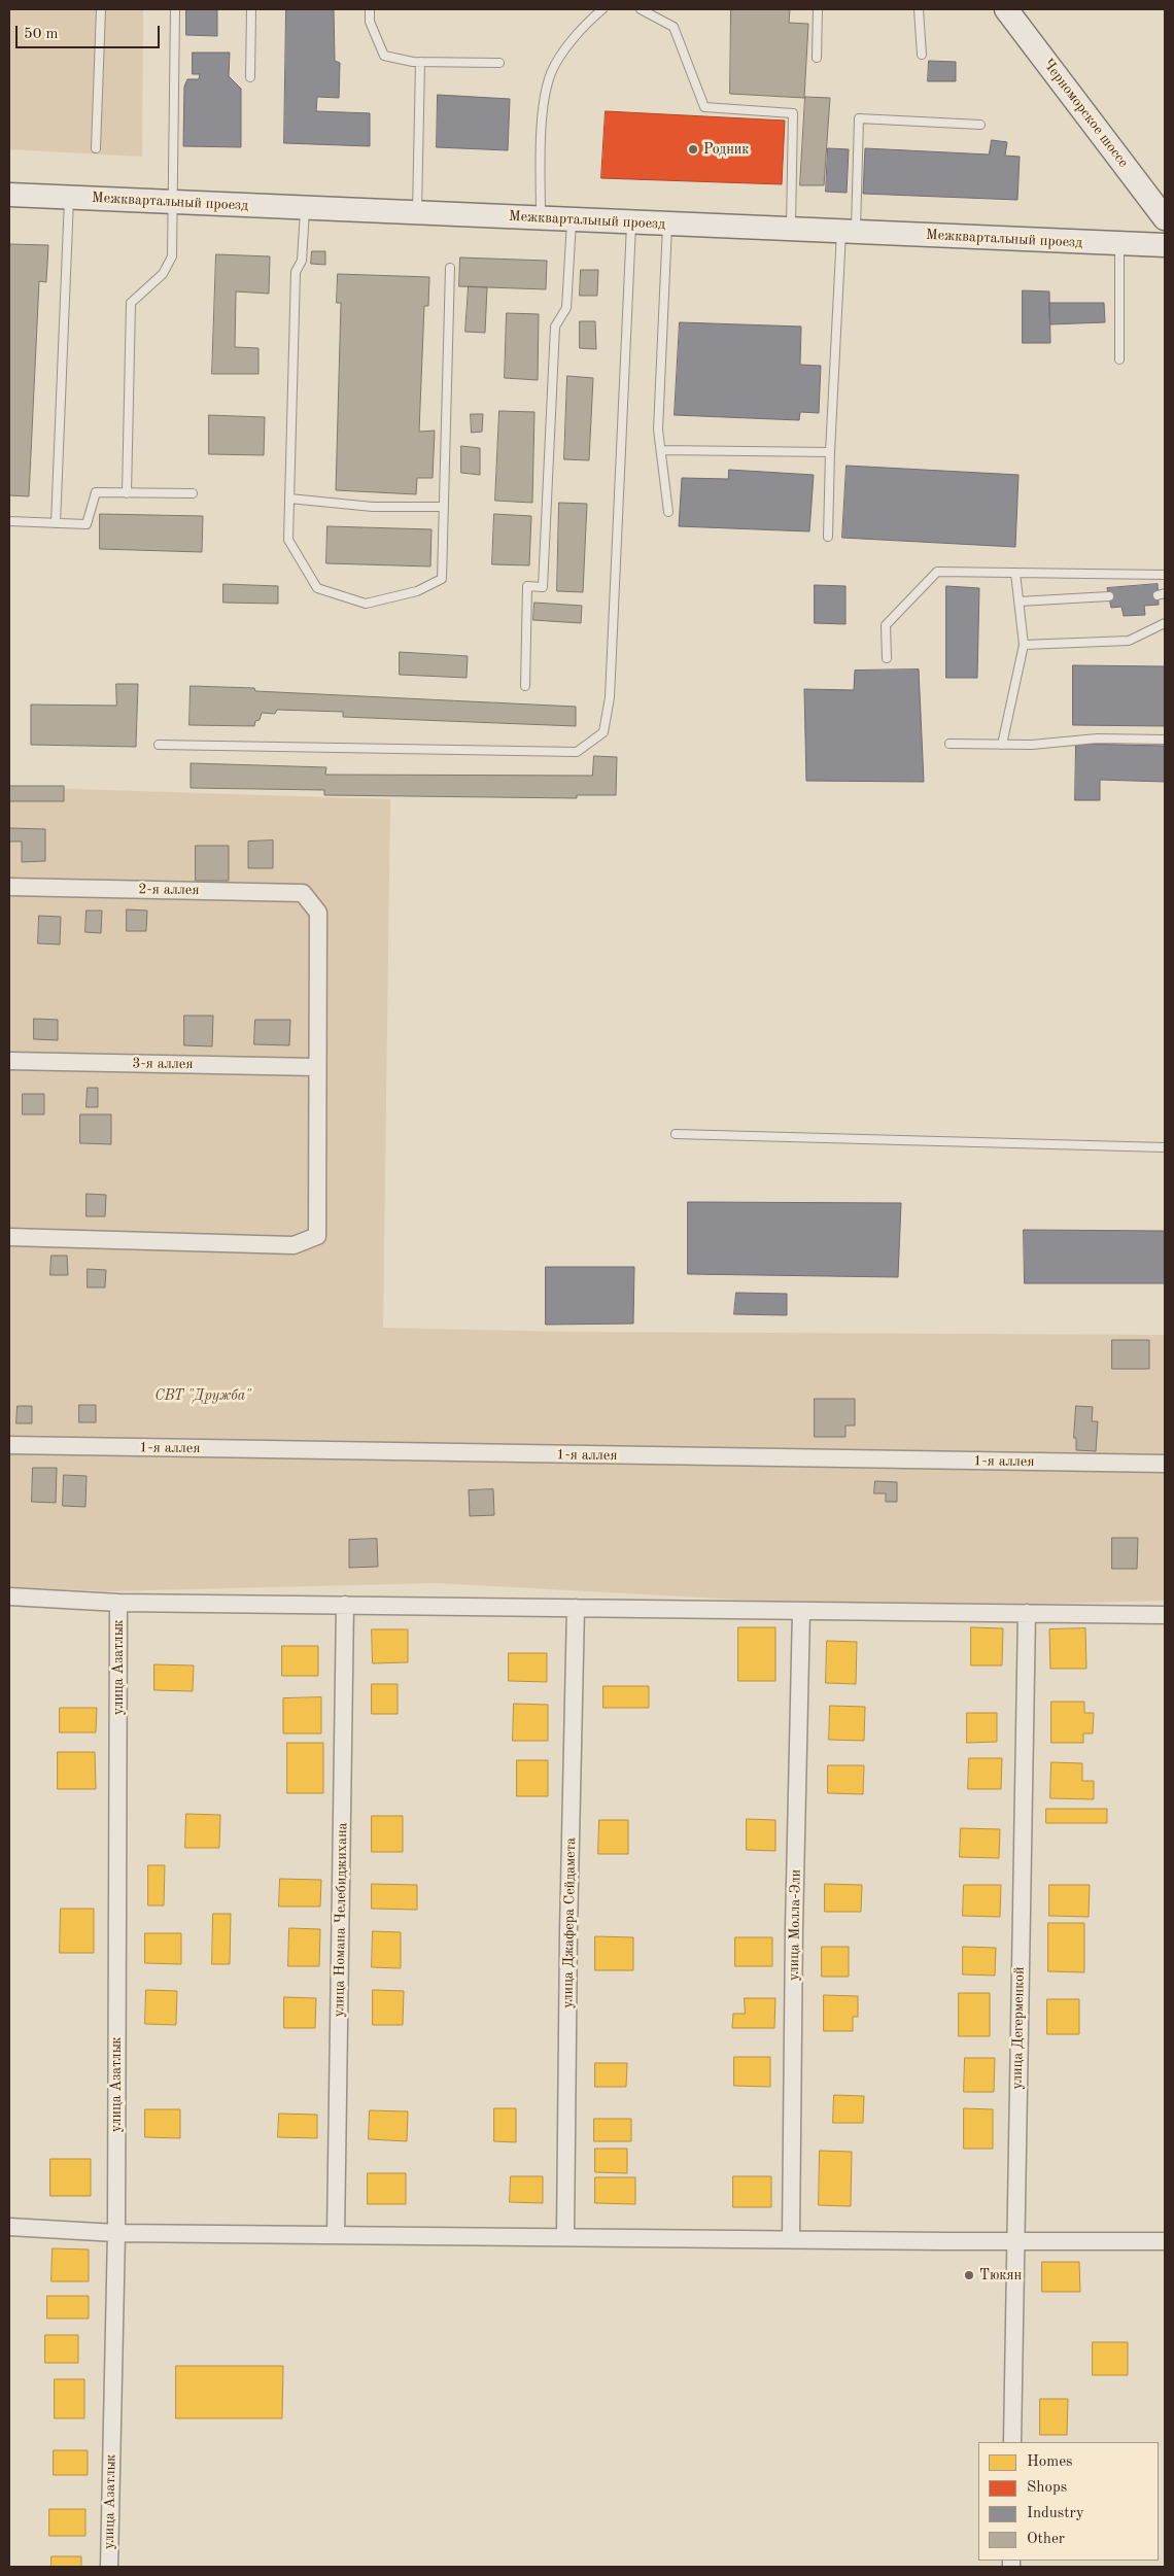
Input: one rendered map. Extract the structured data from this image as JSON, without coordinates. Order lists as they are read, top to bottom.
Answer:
{
  "streets": {
    "main road": ["Черноморское шоссе", "Межквартальный проезд"],
    "street": [
      "2-я аллея",
      "3-я аллея",
      "1-я аллея",
      "улица Азатлык",
      "улица Номана Челебиджихана",
      "улица Джафера Сейдамета",
      "улица Молла-Эли",
      "улица Дегерменкой"
    ]
  },
  "crossings": [
    ["2-я аллея", "3-я аллея"]
  ],
  "parks": ["СВТ \"Дружба\""],
  "places": ["Родник", "Тюкян"],
  "legend": [
    "Homes",
    "Shops",
    "Industry",
    "Other"
  ],
  "scale_bar": "50 m"
}
